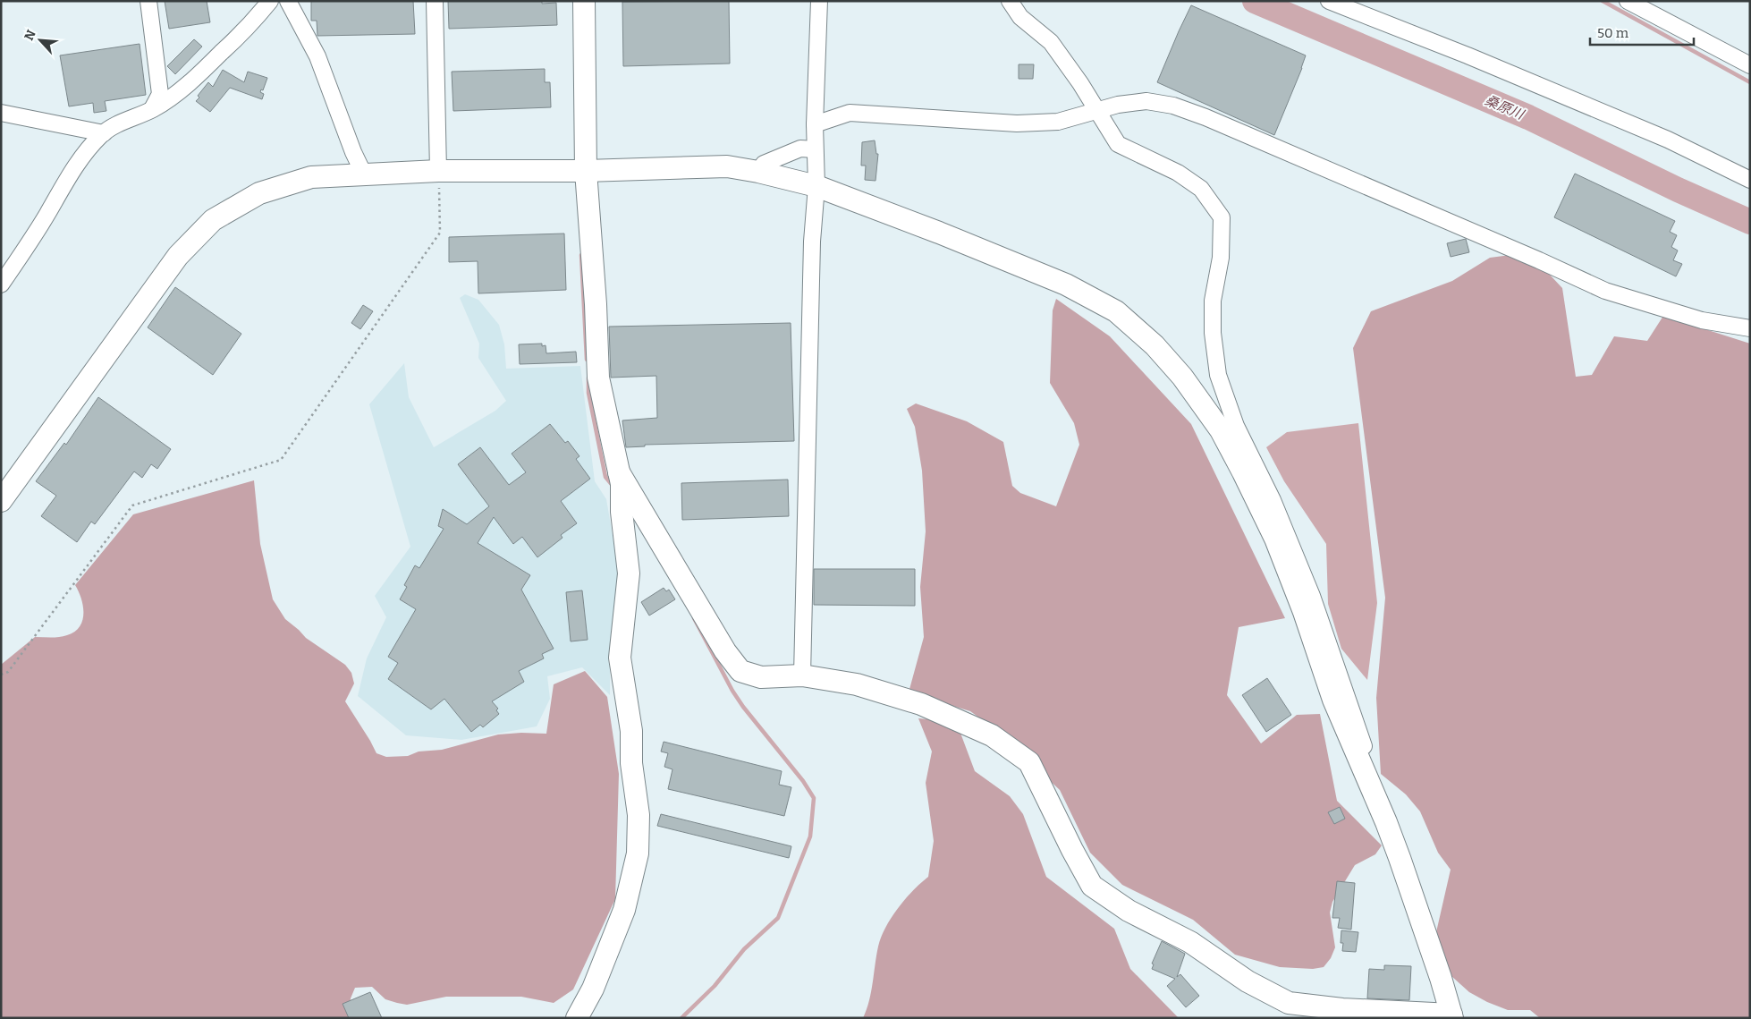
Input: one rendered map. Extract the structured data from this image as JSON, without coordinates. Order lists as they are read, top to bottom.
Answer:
{
  "water": ["桑原川"],
  "scale_bar": "50 m",
  "north": "top left"
}
